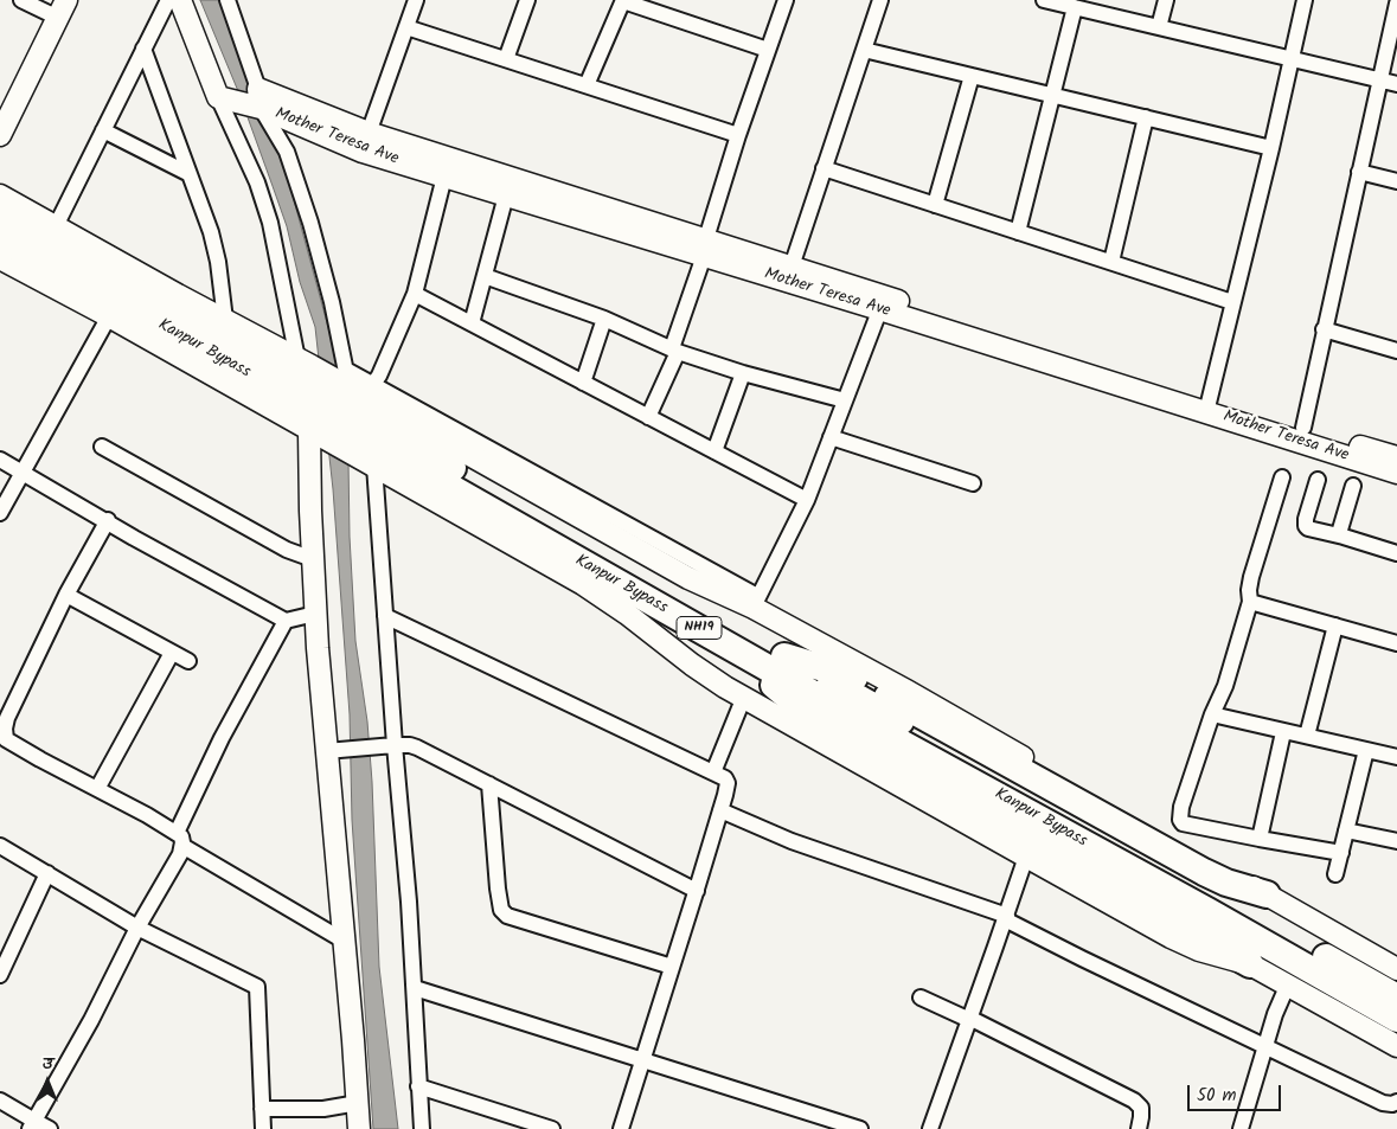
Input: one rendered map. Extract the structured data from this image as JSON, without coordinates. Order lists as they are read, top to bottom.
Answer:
{
  "streets": {
    "highway": ["Kanpur Bypass", "NH19"],
    "main road": ["Mother Teresa Ave"]
  },
  "scale_bar": "50 m",
  "north": "top"
}
